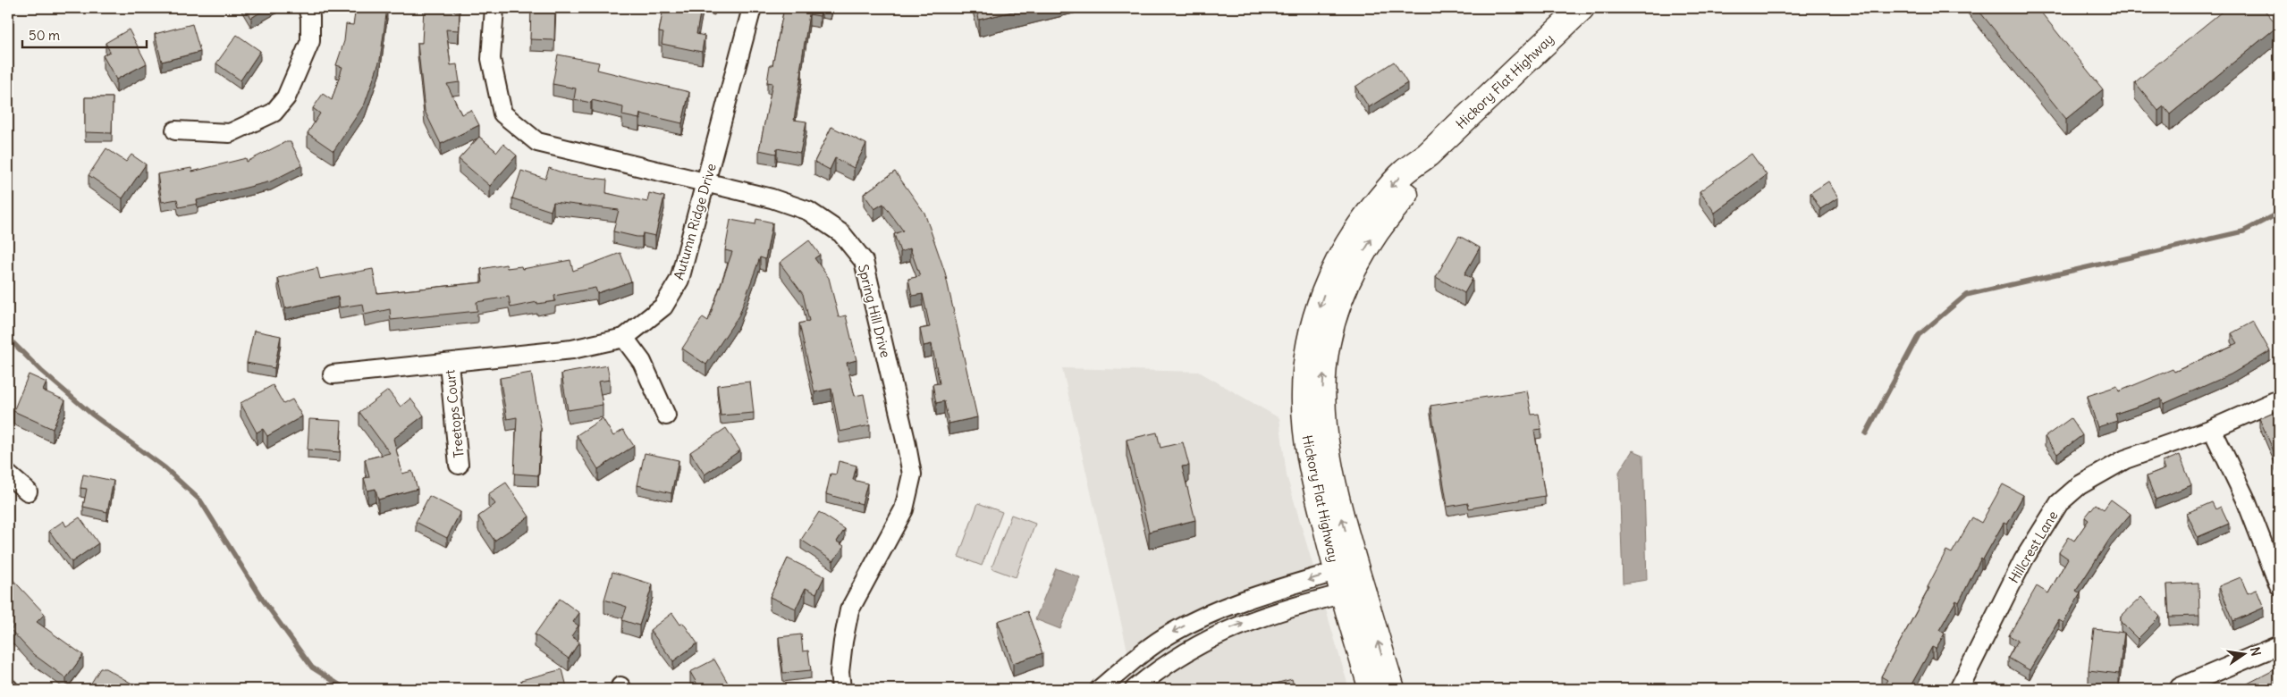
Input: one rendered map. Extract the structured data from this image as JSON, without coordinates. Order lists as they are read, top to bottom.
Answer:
{
  "streets": {
    "main road": ["Hickory Flat Highway"],
    "street": [
      "Autumn Ridge Drive",
      "Spring Hill Drive",
      "Treetops Court",
      "Hillcrest Lane"
    ]
  },
  "crossings": [
    ["Autumn Ridge Drive", "Spring Hill Drive"],
    ["Autumn Ridge Drive", "Treetops Court"]
  ],
  "scale_bar": "50 m",
  "north": "right"
}
